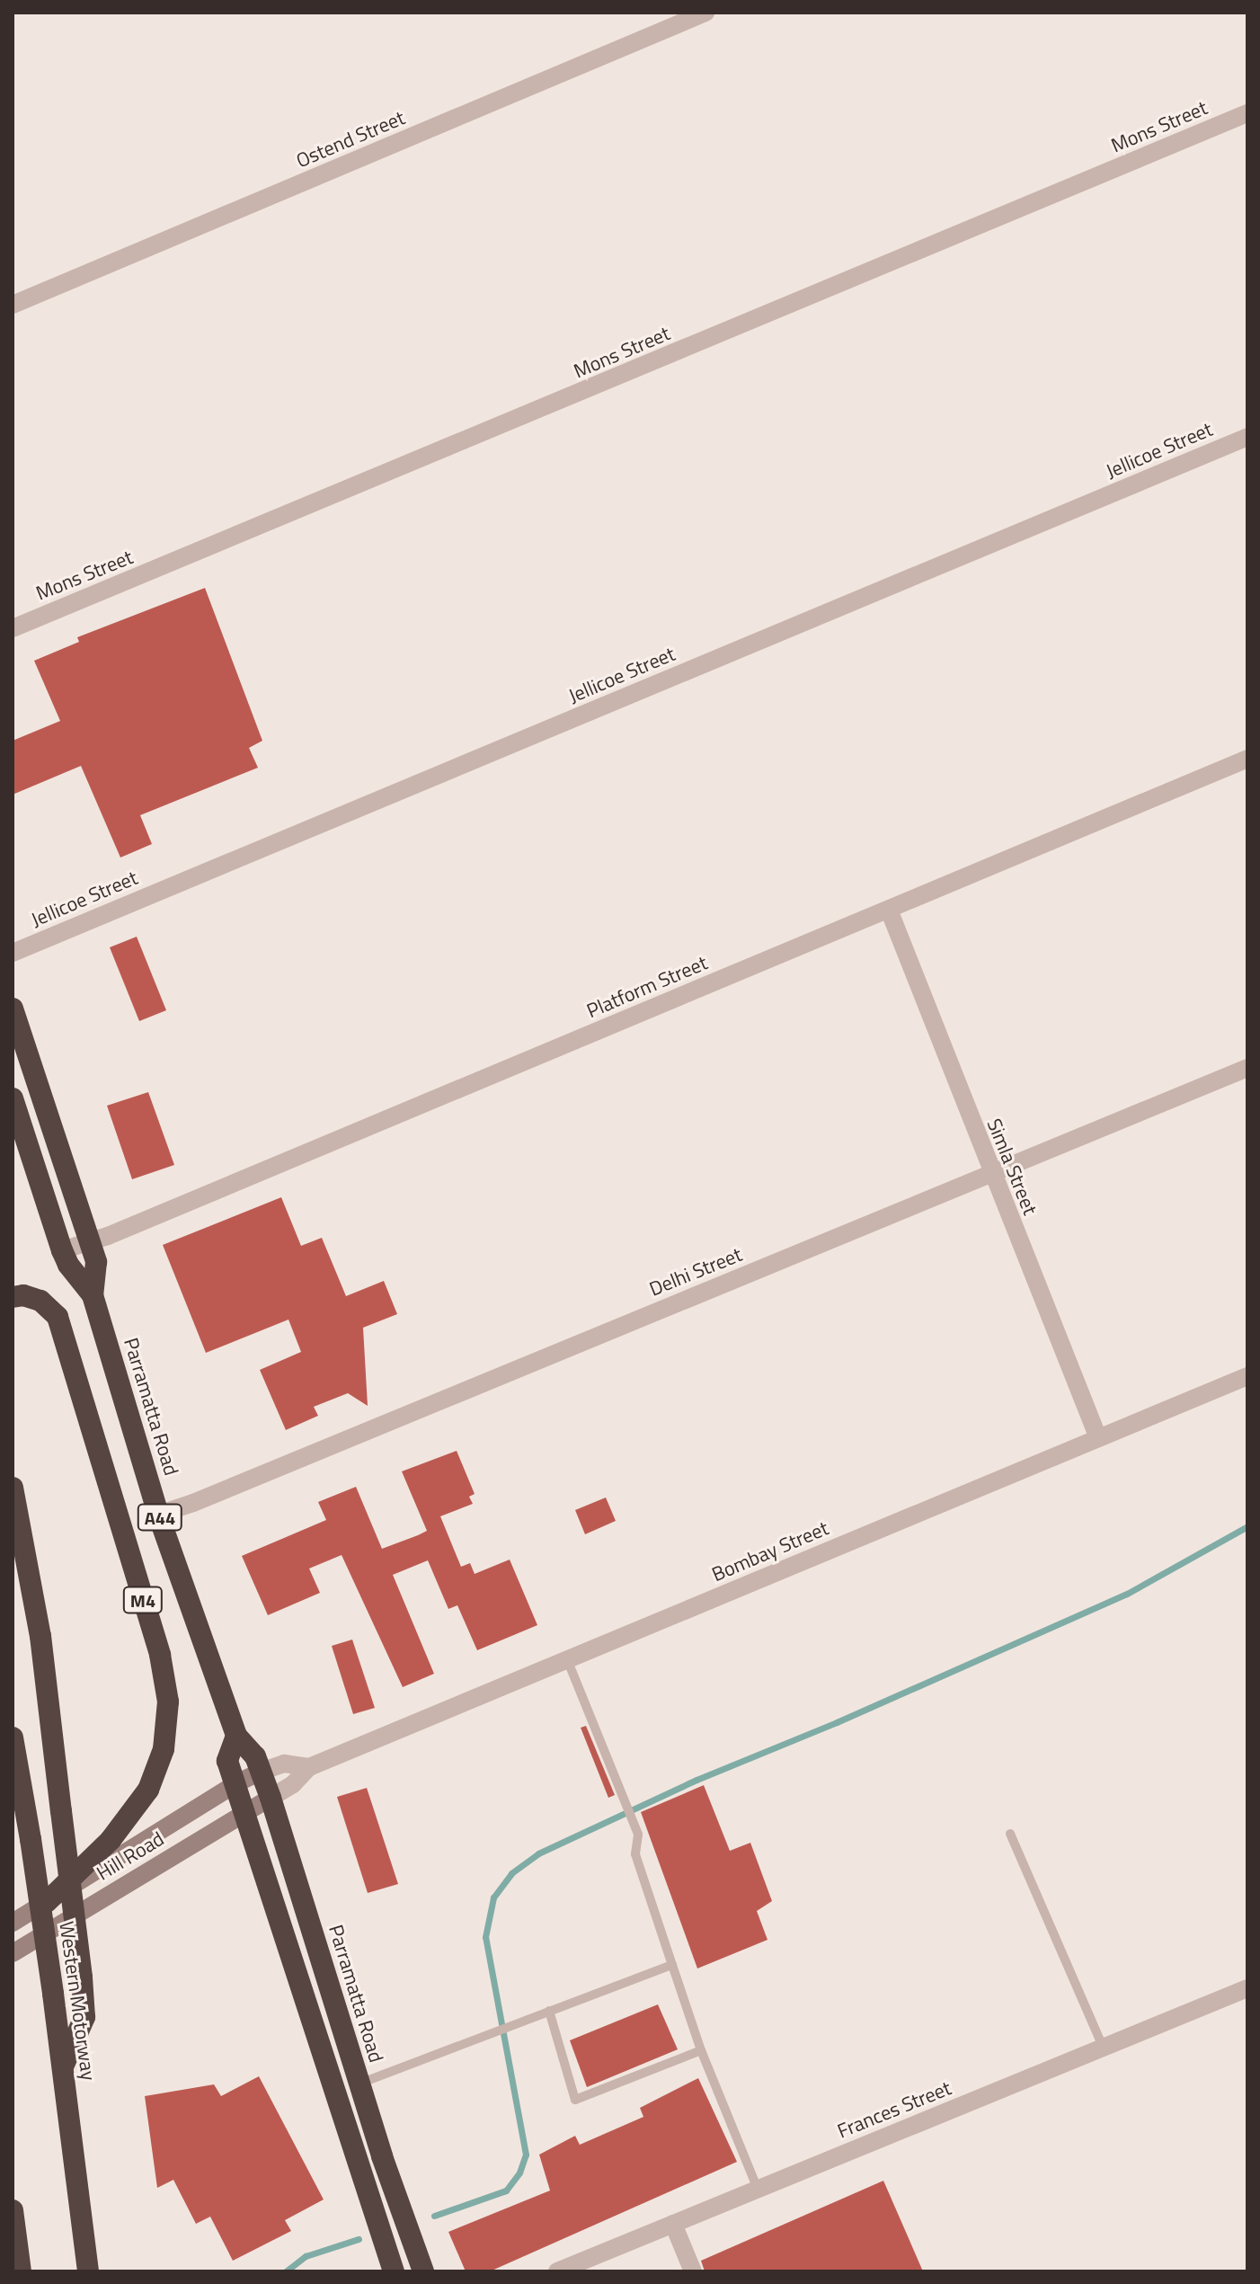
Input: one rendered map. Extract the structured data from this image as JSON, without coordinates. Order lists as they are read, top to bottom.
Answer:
{
  "streets": {
    "highway": [
      "Parramatta Road",
      "A44",
      "M4",
      "Western Motorway"
    ],
    "main road": ["Hill Road"],
    "street": [
      "Mons Street",
      "Ostend Street",
      "Jellicoe Street",
      "Platform Street",
      "Simla Street",
      "Delhi Street",
      "Bombay Street",
      "Frances Street"
    ]
  },
  "crossings": [
    ["Platform Street", "Simla Street"],
    ["Platform Street", "Parramatta Road"],
    ["Simla Street", "Delhi Street"],
    ["Simla Street", "Bombay Street"],
    ["Delhi Street", "Parramatta Road"],
    ["Parramatta Road", "Bombay Street"],
    ["Parramatta Road", "Hill Road"],
    ["Bombay Street", "Hill Road"],
    ["M4", "Hill Road"]
  ]
}
